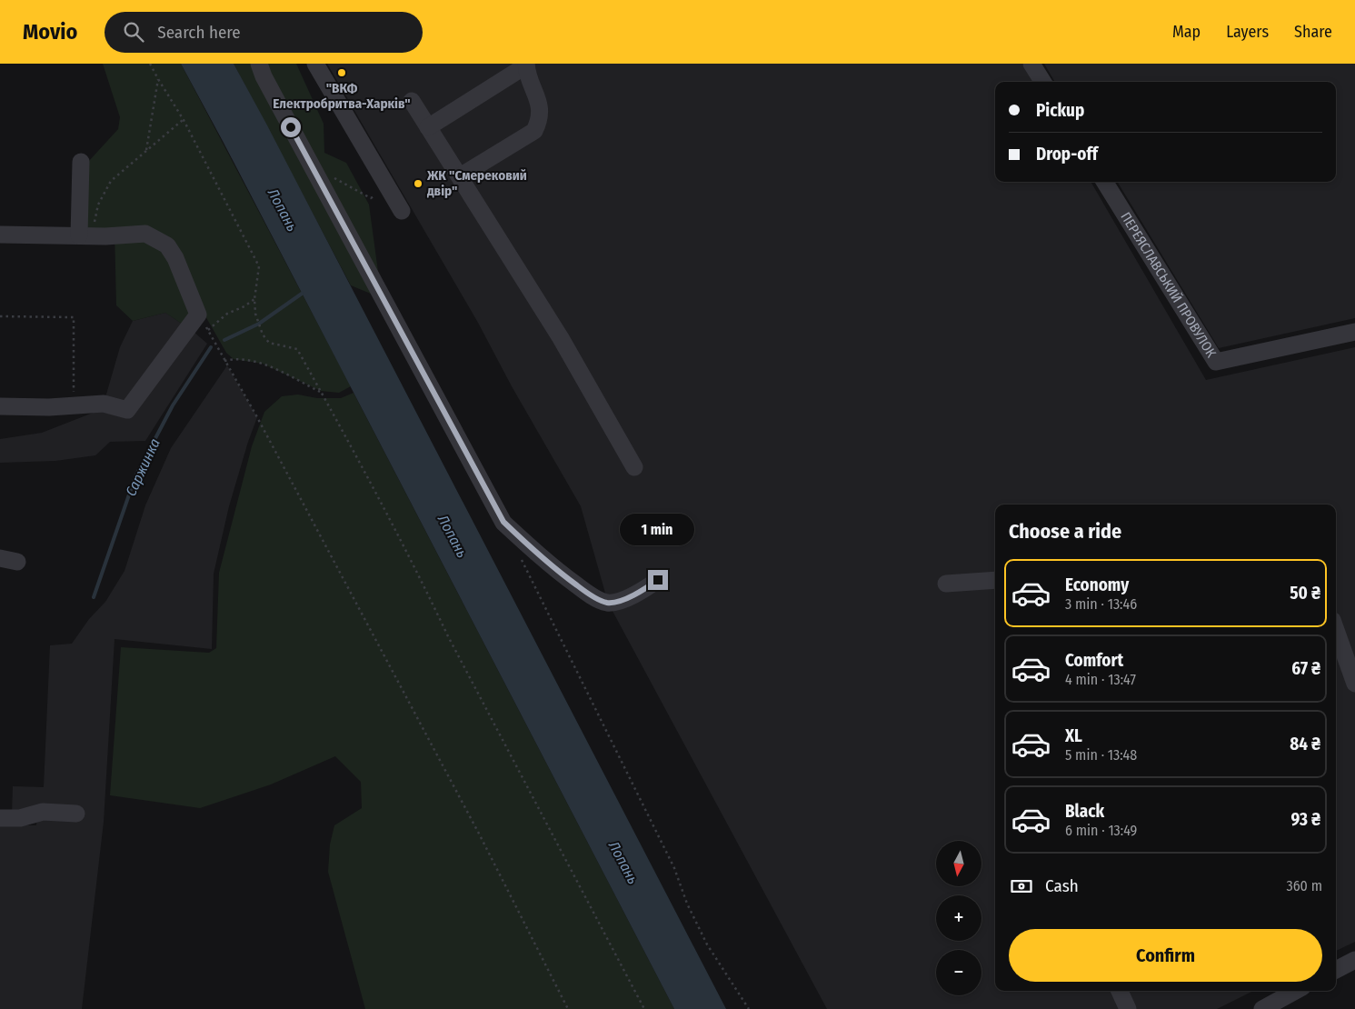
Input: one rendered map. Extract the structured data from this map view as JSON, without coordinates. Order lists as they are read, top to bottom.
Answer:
{
  "streets": {
    "street": ["ПЕРЕЯСЛАВСЬКИЙ ПРОВУЛОК"]
  },
  "water": ["Лопань", "Саржинка"],
  "places": ["\"ВКФ Електробритва-Харків\"", "ЖК \"Смерековий двір\""],
  "north": "bottom",
  "page": {
    "header": "Movio",
    "search": "Search here",
    "nav": ["Map", "Layers", "Share"],
    "banner": ["Pickup", "Drop-off"],
    "heading": "Choose a ride",
    "bubble": "1 min",
    "list": [
      {
        "name": "Economy",
        "note": "3 min · 13:46",
        "value": "50 ₴"
      },
      {
        "name": "Comfort",
        "note": "4 min · 13:47",
        "value": "67 ₴"
      },
      {
        "name": "XL",
        "note": "5 min · 13:48",
        "value": "84 ₴"
      },
      {
        "name": "Black",
        "note": "6 min · 13:49",
        "value": "93 ₴"
      }
    ],
    "map_buttons": ["+", "−"],
    "pay": ["Cash", "360 m"],
    "buttons": "Confirm"
  }
}
